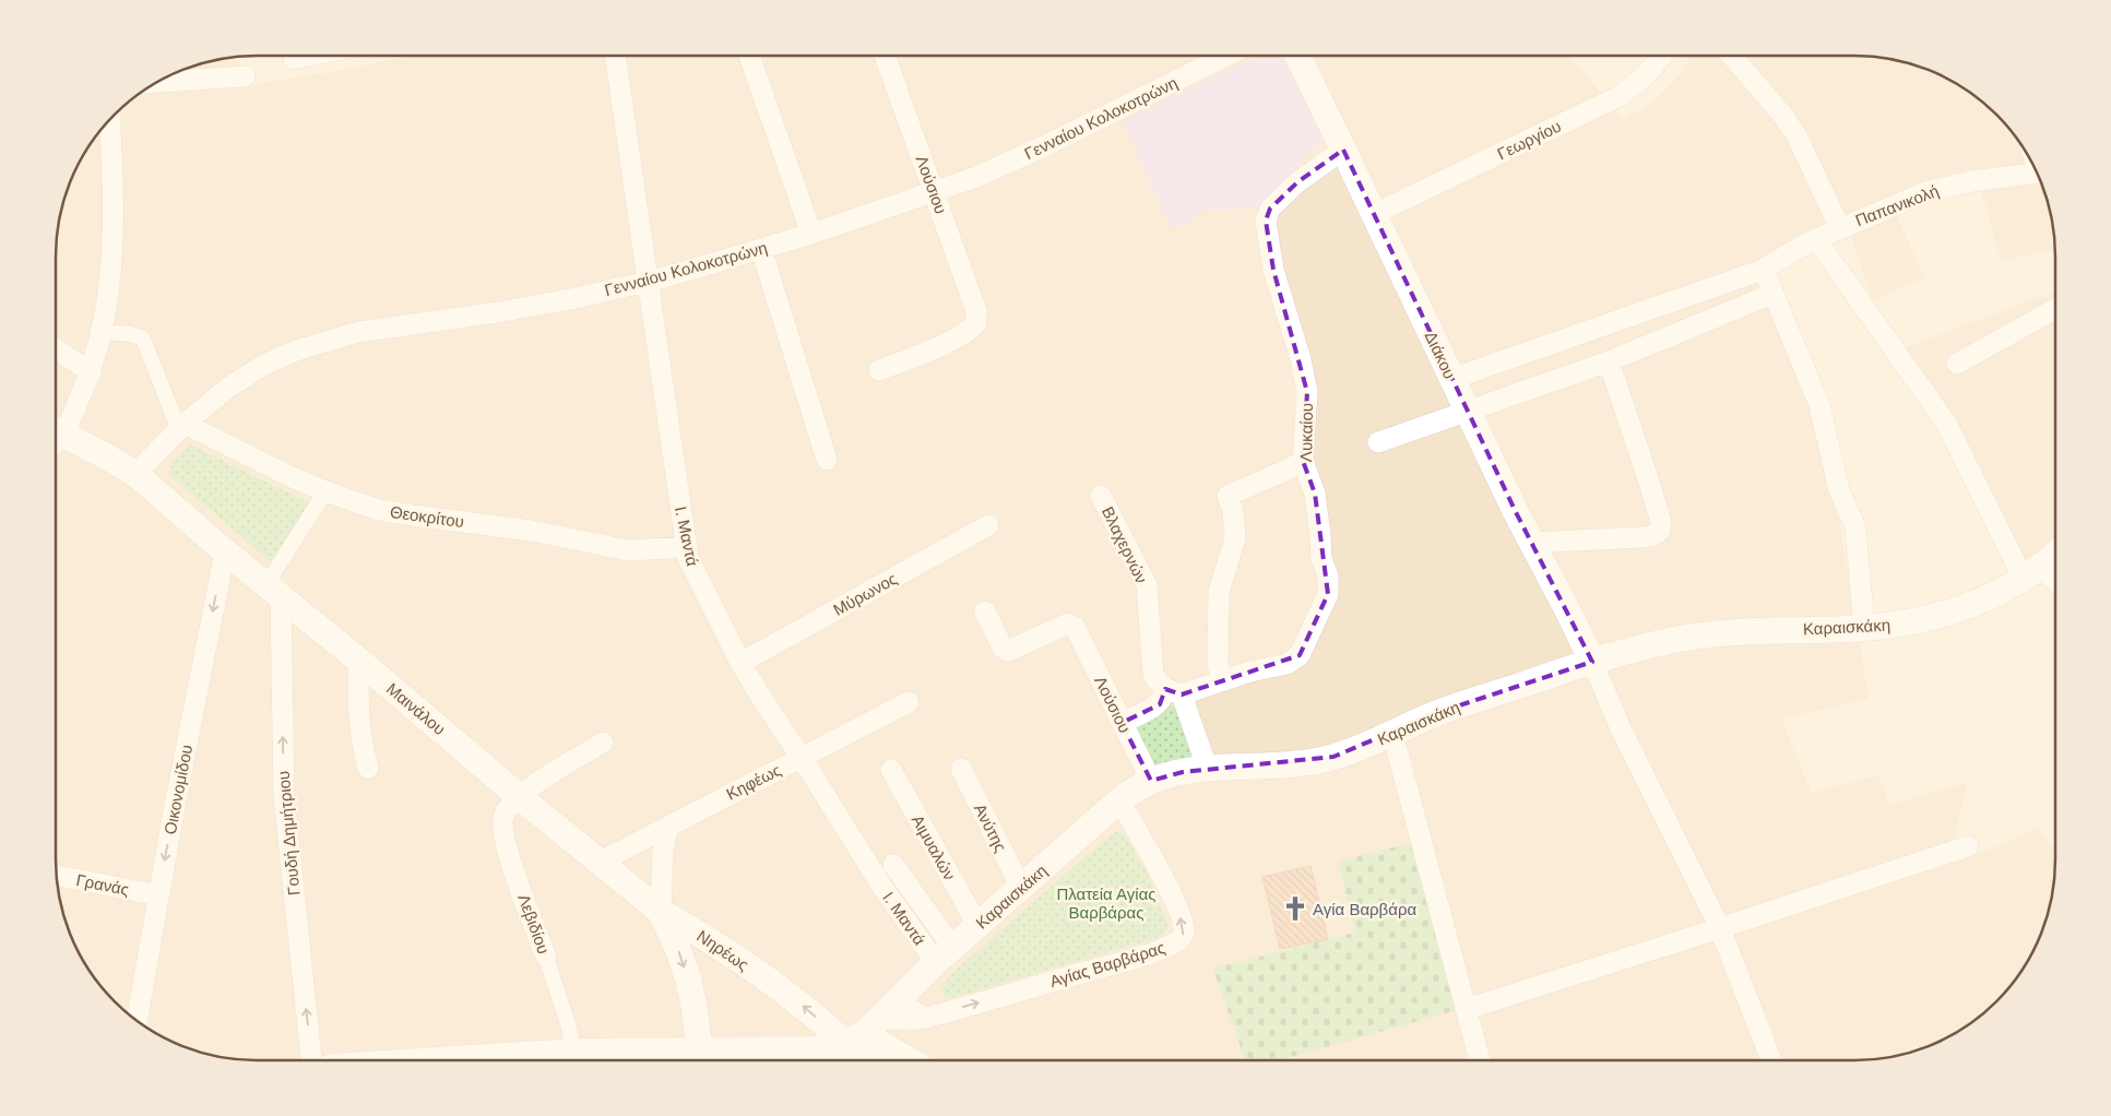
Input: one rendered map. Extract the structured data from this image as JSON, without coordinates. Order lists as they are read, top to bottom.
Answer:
{
  "streets": {
    "street": [
      "Γενναίου Κολοκοτρώνη",
      "Γεωργίου",
      "Λούσιου",
      "Παπανικολή",
      "Διάκου",
      "Λυκαίου",
      "Θεοκρίτου",
      "Ι. Μαντά",
      "Βλαχερνών",
      "Μύρωνος",
      "Καραισκάκη",
      "Μαινάλου",
      "Κηφέως",
      "Οικονομίδου",
      "Ανύτης",
      "Γουδή Δημήτριου",
      "Αιμυαλών",
      "Γρανάς",
      "Λεβιδίου",
      "Νηρέως",
      "Αγίας Βαρβάρας"
    ]
  },
  "crossings": [
    ["Γενναίου Κολοκοτρώνη", "Λούσιου"],
    ["Γενναίου Κολοκοτρώνη", "Θεοκρίτου"],
    ["Γενναίου Κολοκοτρώνη", "Ι. Μαντά"],
    ["Γενναίου Κολοκοτρώνη", "Μαινάλου"],
    ["Γεωργίου", "Διάκου"],
    ["Λούσιου", "Καραισκάκη"],
    ["Παπανικολή", "Διάκου"],
    ["Διάκου", "Λυκαίου"],
    ["Διάκου", "Καραισκάκη"],
    ["Λυκαίου", "Βλαχερνών"],
    ["Θεοκρίτου", "Ι. Μαντά"],
    ["Ι. Μαντά", "Μύρωνος"],
    ["Ι. Μαντά", "Καραισκάκη"],
    ["Ι. Μαντά", "Κηφέως"],
    ["Βλαχερνών", "Καραισκάκη"],
    ["Καραισκάκη", "Ανύτης"],
    ["Καραισκάκη", "Αιμυαλών"],
    ["Καραισκάκη", "Νηρέως"],
    ["Καραισκάκη", "Αγίας Βαρβάρας"],
    ["Μαινάλου", "Κηφέως"],
    ["Μαινάλου", "Οικονομίδου"],
    ["Μαινάλου", "Γουδή Δημήτριου"],
    ["Μαινάλου", "Λεβιδίου"],
    ["Μαινάλου", "Νηρέως"],
    ["Οικονομίδου", "Γρανάς"],
    ["Νηρέως", "Αγίας Βαρβάρας"]
  ],
  "one_way": ["Γουδή Δημήτριου", "Νηρέως"],
  "parks": ["Πλατεία Αγίας Βαρβάρας"],
  "places": {
    "church": ["Αγία Βαρβάρα"]
  }
}
